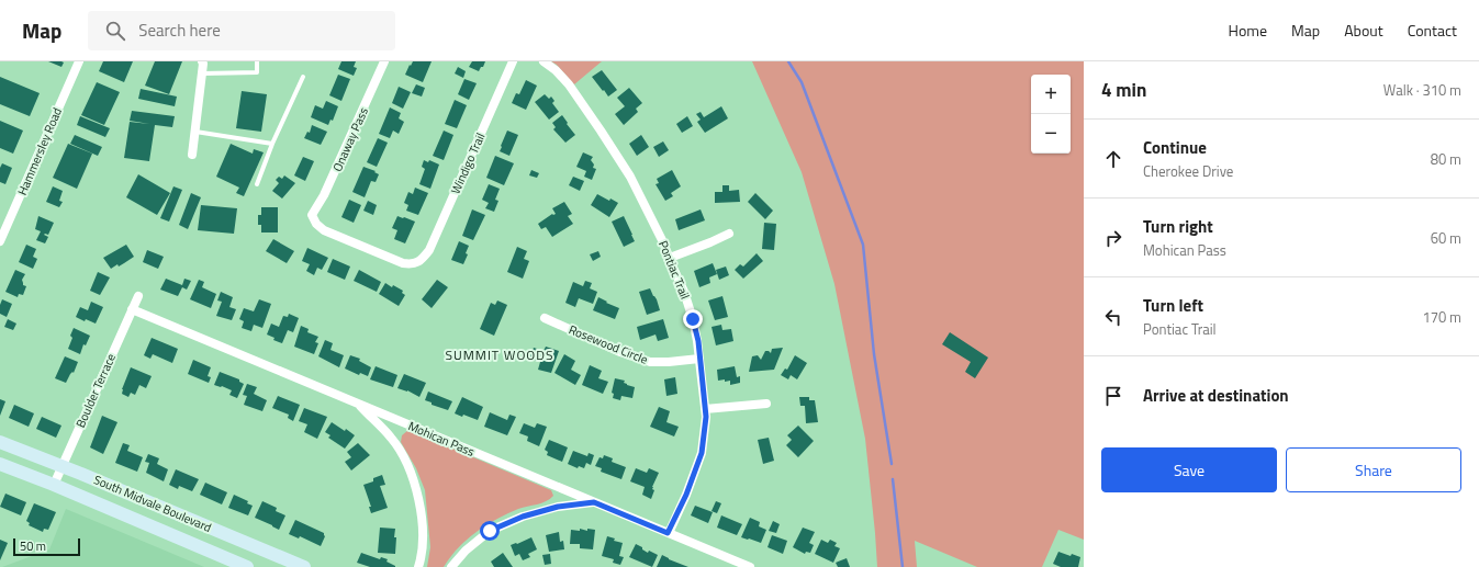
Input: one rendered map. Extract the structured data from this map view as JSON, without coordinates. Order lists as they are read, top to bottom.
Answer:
{
  "streets": {
    "main road": ["South Midvale Boulevard"],
    "street": [
      "Onaway Pass",
      "Hammersley Road",
      "Windigo Trail",
      "Pontiac Trail",
      "Rosewood Circle",
      "Boulder Terrace",
      "Mohican Pass"
    ]
  },
  "crossings": [
    ["Onaway Pass", "Windigo Trail"],
    ["Pontiac Trail", "Rosewood Circle"],
    ["Pontiac Trail", "Mohican Pass"],
    ["Boulder Terrace", "Mohican Pass"],
    ["Boulder Terrace", "South Midvale Boulevard"]
  ],
  "districts": ["SUMMIT WOODS"],
  "scale_bar": "50 m",
  "page": {
    "header": "Map",
    "search": "Search here",
    "nav": [
      "Home",
      "Map",
      "About",
      "Contact"
    ],
    "heading": ["4 min", "Walk · 310 m"],
    "map_buttons": ["+", "−"],
    "list": [
      ["Continue", "Cherokee Drive", "80 m"],
      ["Turn right", "Mohican Pass", "60 m"],
      ["Turn left", "Pontiac Trail", "170 m"],
      "Arrive at destination"
    ],
    "buttons": ["Save", "Share"],
    "scale": "50 m"
  }
}
